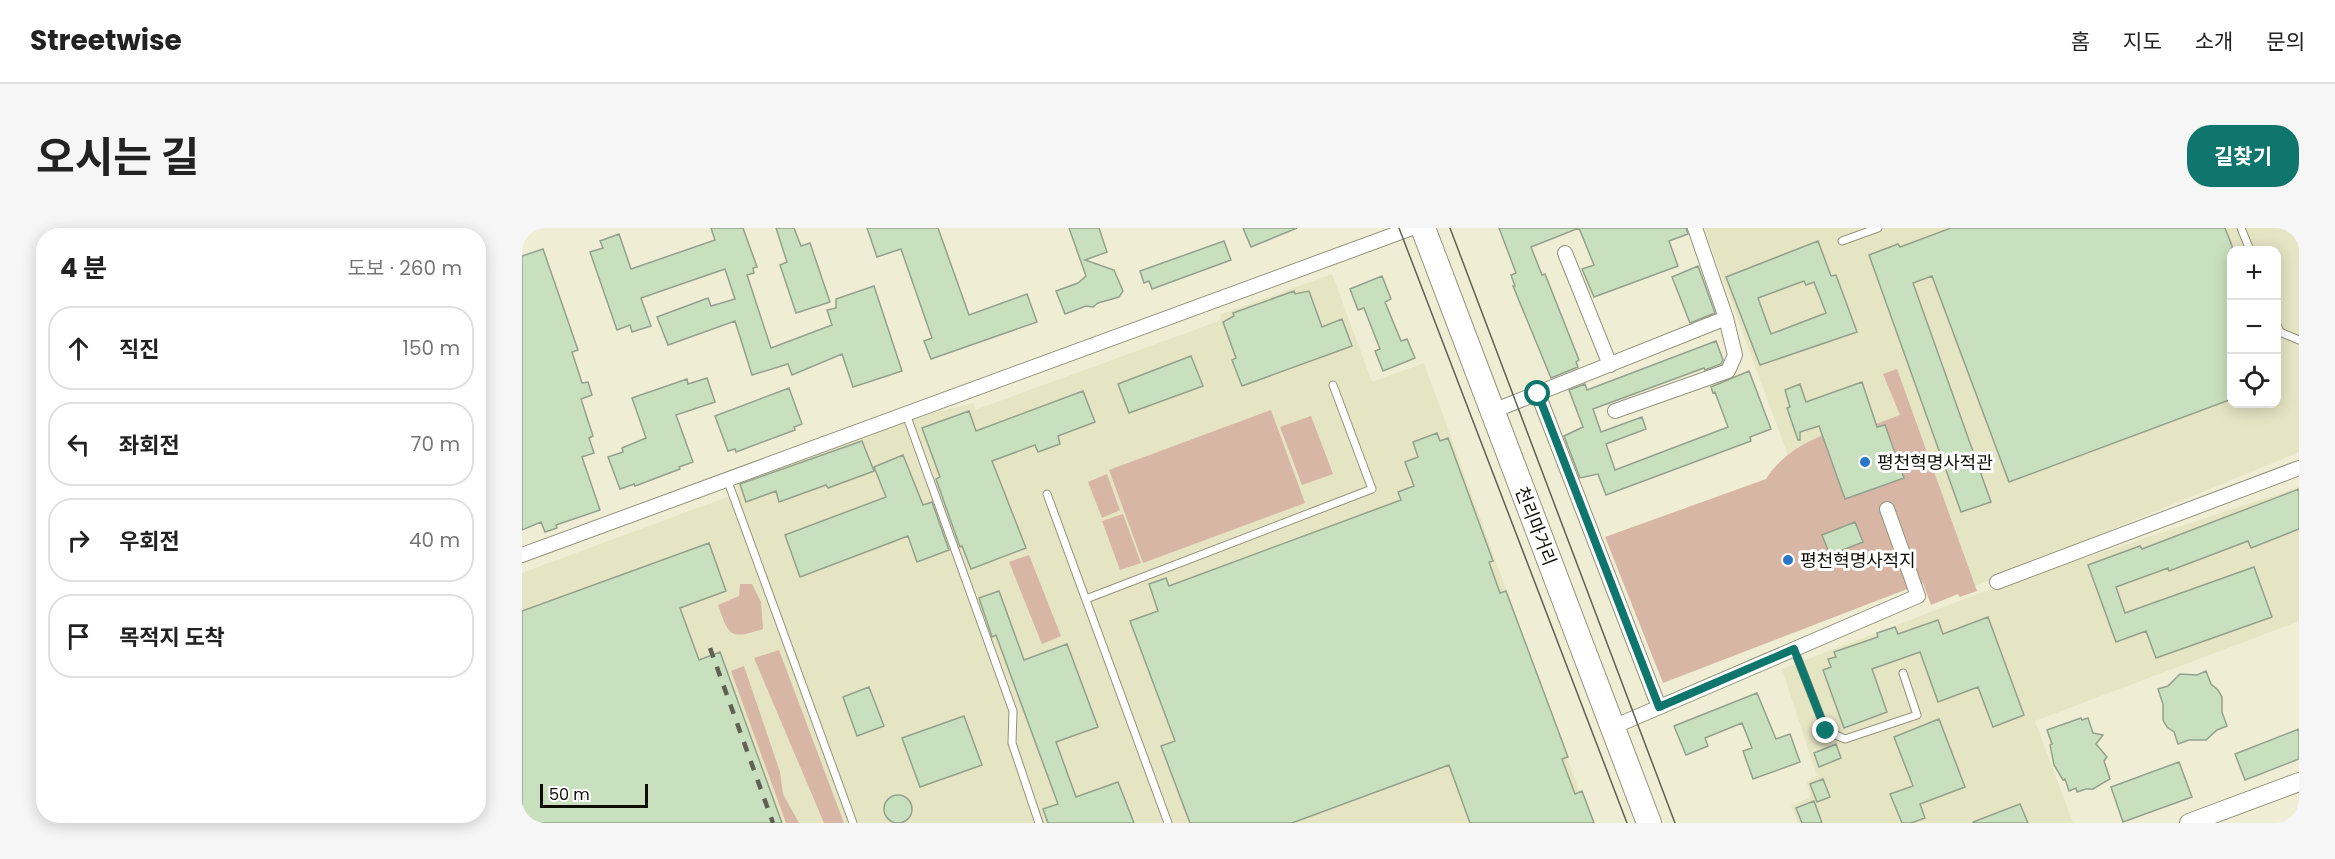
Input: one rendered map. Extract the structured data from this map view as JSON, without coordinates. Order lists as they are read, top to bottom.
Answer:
{
  "streets": {
    "highway": ["천리마거리"]
  },
  "places": ["평천혁명사적관", "평천혁명사적지"],
  "scale_bar": "50 m",
  "page": {
    "header": "Streetwise",
    "nav": [
      "홈",
      "지도",
      "소개",
      "문의"
    ],
    "title": "오시는 길",
    "buttons": "길찾기",
    "heading": ["4 분", "도보 · 260 m"],
    "map_buttons": ["+", "−"],
    "list": [
      ["직진", "150 m"],
      ["좌회전", "70 m"],
      ["우회전", "40 m"],
      "목적지 도착"
    ],
    "scale": "50 m"
  }
}
